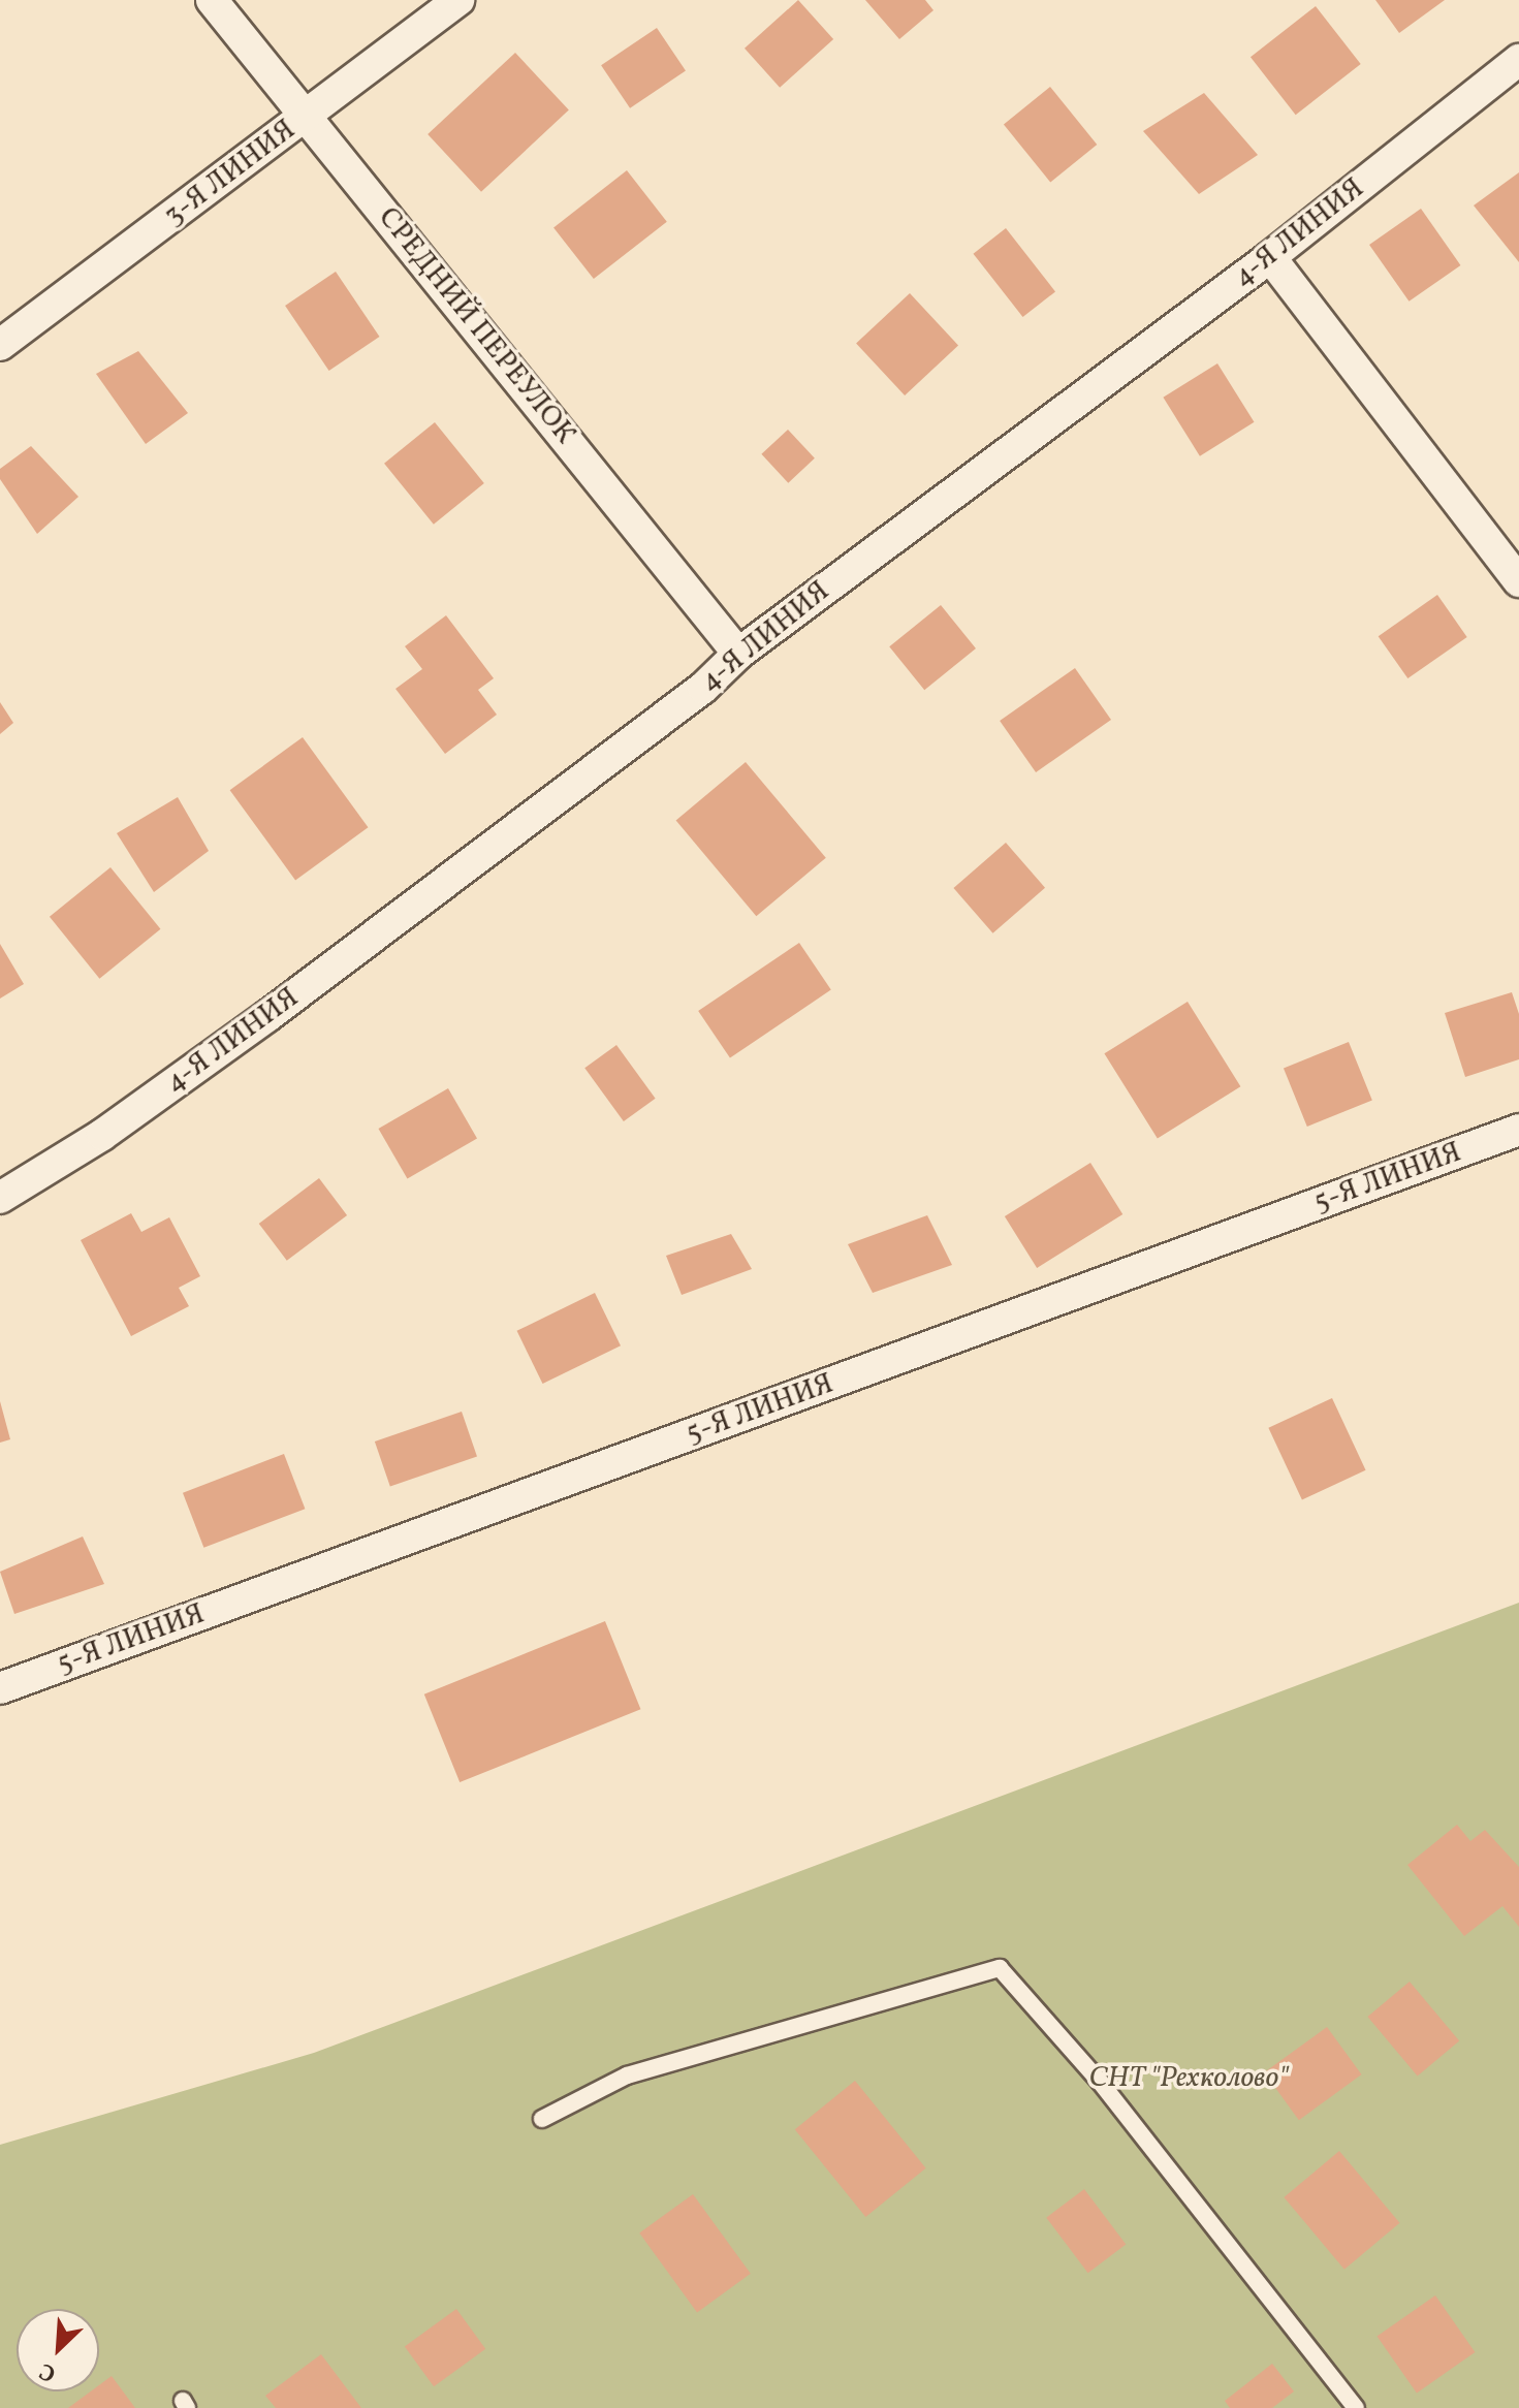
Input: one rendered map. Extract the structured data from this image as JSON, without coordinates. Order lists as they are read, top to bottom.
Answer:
{
  "streets": {
    "street": [
      "3-Я ЛИНИЯ",
      "4-Я ЛИНИЯ",
      "СРЕДНИЙ ПЕРЕУЛОК",
      "5-Я ЛИНИЯ"
    ]
  },
  "crossings": [
    ["3-Я ЛИНИЯ", "СРЕДНИЙ ПЕРЕУЛОК"],
    ["4-Я ЛИНИЯ", "СРЕДНИЙ ПЕРЕУЛОК"]
  ],
  "parks": ["СНТ \"Рехколово\""],
  "north": "bottom left"
}
